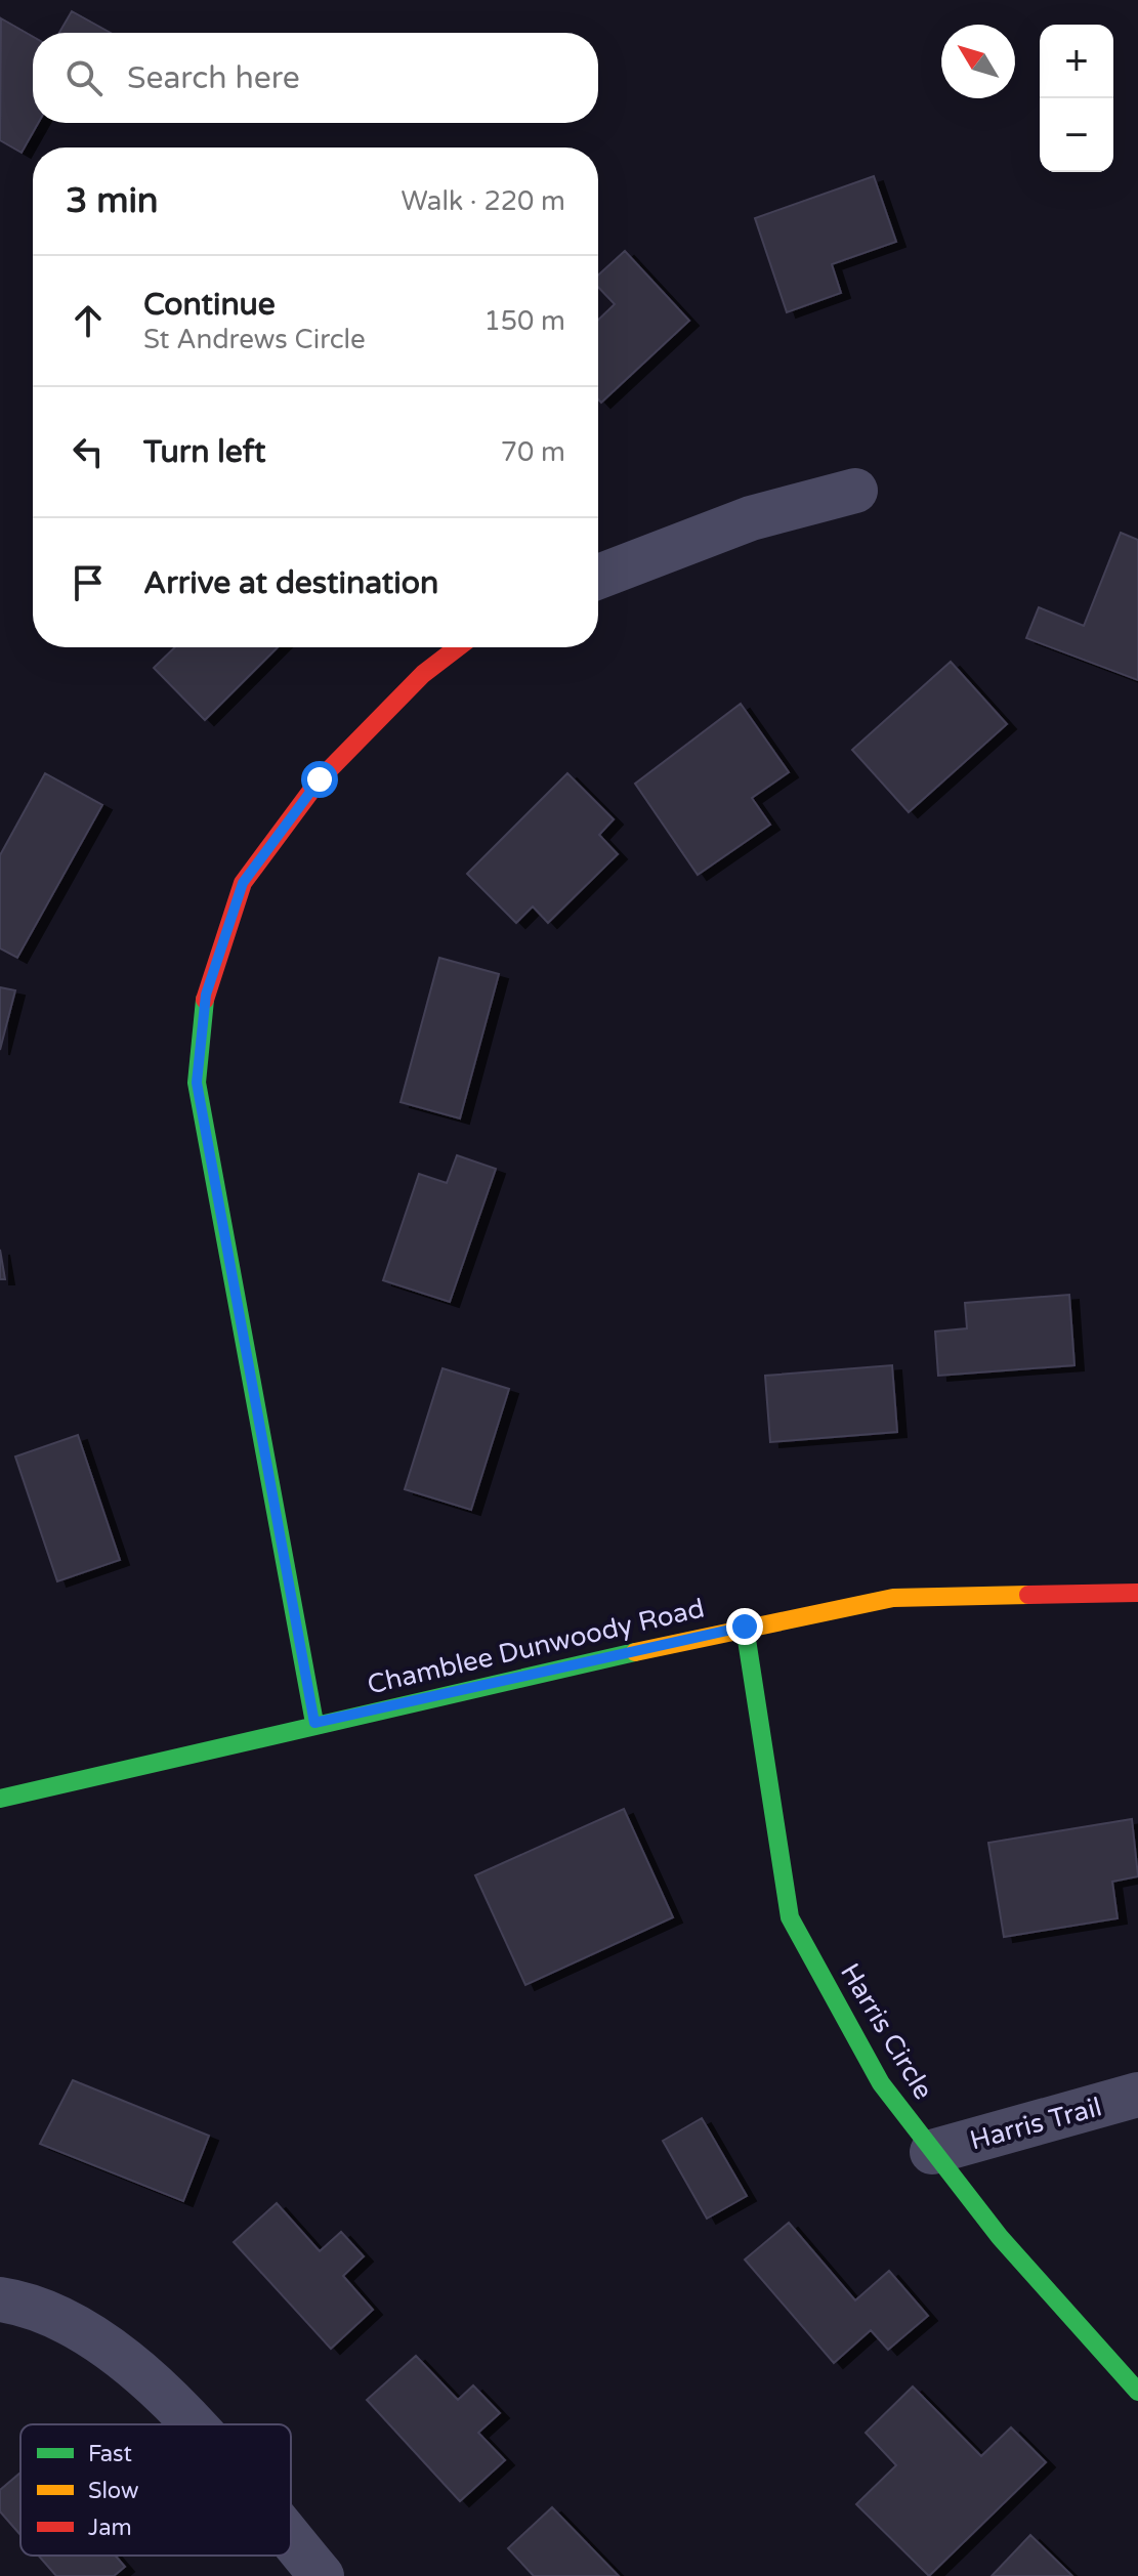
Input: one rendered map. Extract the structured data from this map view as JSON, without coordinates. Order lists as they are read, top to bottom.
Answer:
{
  "streets": {
    "street": ["Chamblee Dunwoody Road", "Harris Circle", "Harris Trail"]
  },
  "crossings": [
    ["Chamblee Dunwoody Road", "Harris Circle"],
    ["Harris Circle", "Harris Trail"]
  ],
  "legend": ["Fast", "Slow", "Jam"],
  "north": "top left",
  "page": {
    "map_buttons": ["+", "−"],
    "search": "Search here",
    "heading": ["3 min", "Walk · 220 m"],
    "list": [
      ["Continue", "St Andrews Circle", "150 m"],
      ["Turn left", "70 m"],
      "Arrive at destination"
    ]
  }
}
